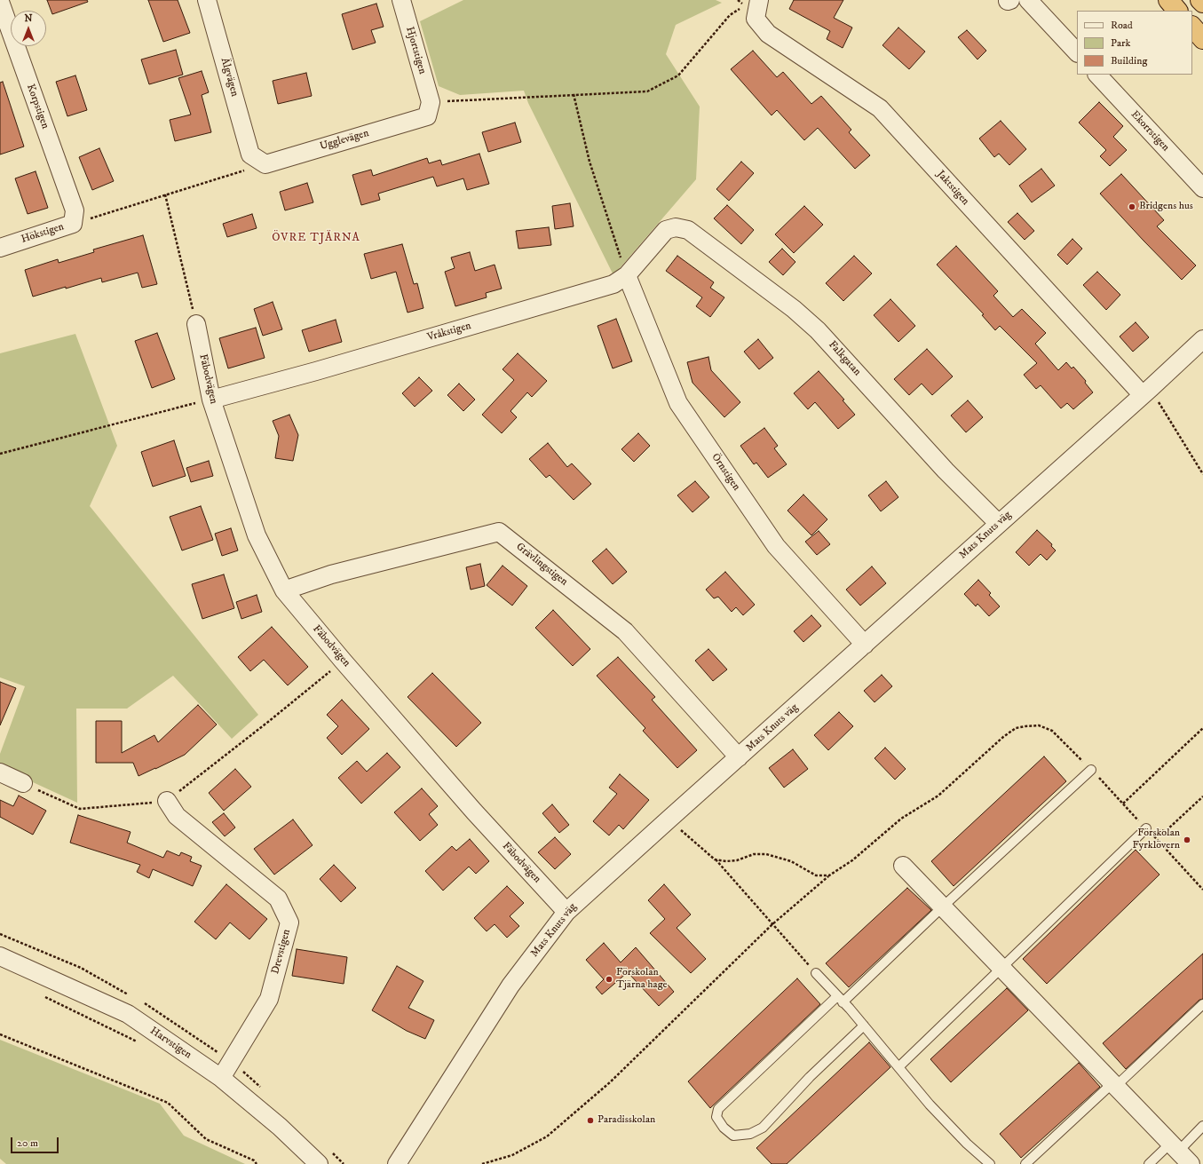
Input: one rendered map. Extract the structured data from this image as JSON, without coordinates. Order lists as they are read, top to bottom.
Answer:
{
  "streets": {
    "street": [
      "Hjortstigen",
      "Älgvägen",
      "Korpstigen",
      "Ekorrstigen",
      "Ugglevägen",
      "Jaktstigen",
      "Hökstigen",
      "Vråkstigen",
      "Falkgatan",
      "Fäbodvägen",
      "Örnstigen",
      "Mats Knuts väg",
      "Grävlingstigen",
      "Drevstigen",
      "Harvstigen"
    ]
  },
  "crossings": [
    ["Hjortstigen", "Ugglevägen"],
    ["Älgvägen", "Ugglevägen"],
    ["Korpstigen", "Hökstigen"],
    ["Jaktstigen", "Mats Knuts väg"],
    ["Vråkstigen", "Falkgatan"],
    ["Vråkstigen", "Fäbodvägen"],
    ["Vråkstigen", "Örnstigen"],
    ["Falkgatan", "Mats Knuts väg"],
    ["Fäbodvägen", "Mats Knuts väg"],
    ["Fäbodvägen", "Grävlingstigen"],
    ["Örnstigen", "Mats Knuts väg"],
    ["Mats Knuts väg", "Grävlingstigen"],
    ["Drevstigen", "Harvstigen"]
  ],
  "districts": ["ÖVRE TJÄRNA"],
  "places": [
    "Bridgens hus",
    "Förskolan Fyrklövern",
    "Förskolan Tjärna hage",
    "Paradisskolan"
  ],
  "legend": ["Road", "Park", "Building"],
  "scale_bar": "20 m",
  "north": "top"
}
